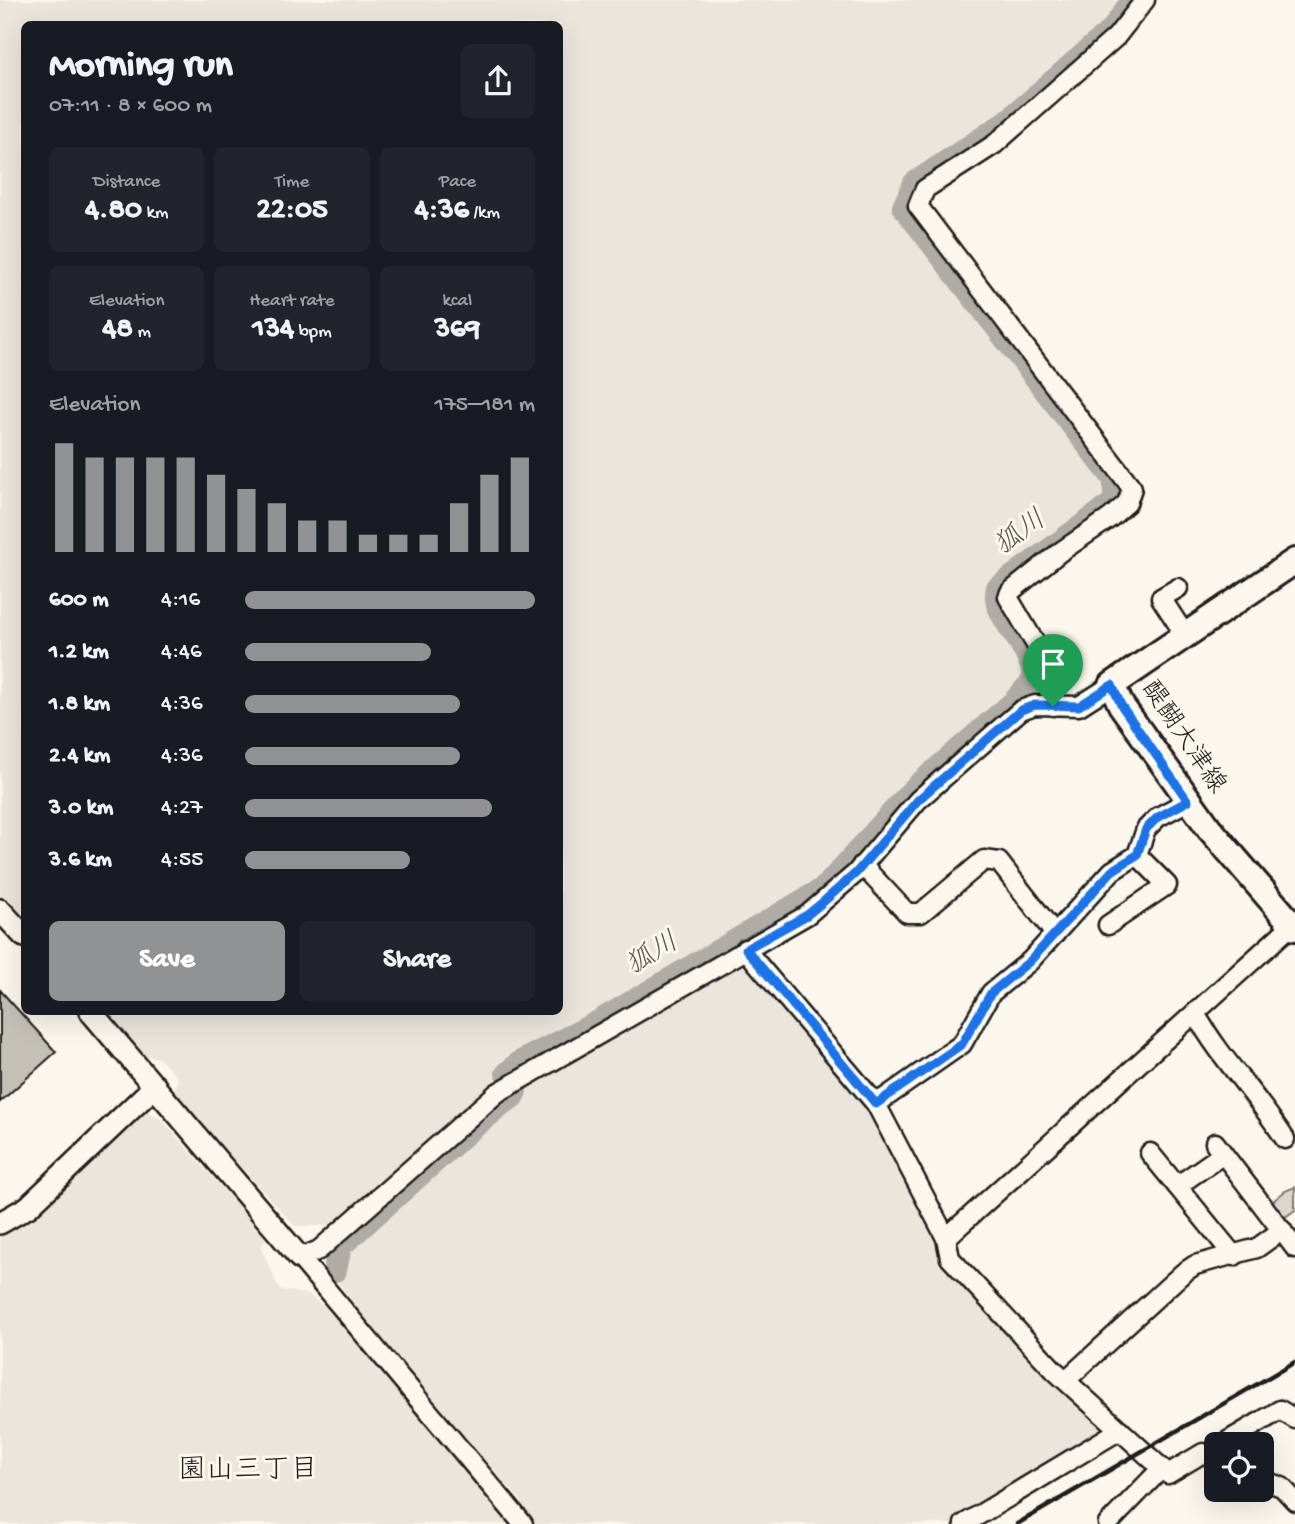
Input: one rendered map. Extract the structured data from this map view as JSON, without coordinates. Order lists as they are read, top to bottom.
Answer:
{
  "streets": {
    "main road": ["醍醐大津線"]
  },
  "districts": ["園山三丁目"],
  "water": ["狐川"],
  "page": {
    "heading": ["Morning run", "07:11 · 8 × 600 m"],
    "stats": [
      ["Distance", "4.80 km"],
      ["Time", "22:05"],
      ["Pace", "4:36 /km"],
      ["Elevation", "48 m"],
      ["Heart rate", "134 bpm"],
      ["kcal", "369"]
    ],
    "chart": ["Elevation", "175–181 m"],
    "list": [
      {
        "name": "600 m",
        "note": "4:16"
      },
      {
        "name": "1.2 km",
        "note": "4:46"
      },
      {
        "name": "1.8 km",
        "note": "4:36"
      },
      {
        "name": "2.4 km",
        "note": "4:36"
      },
      {
        "name": "3.0 km",
        "note": "4:27"
      },
      {
        "name": "3.6 km",
        "note": "4:55"
      }
    ],
    "buttons": ["Save", "Share"]
  }
}
